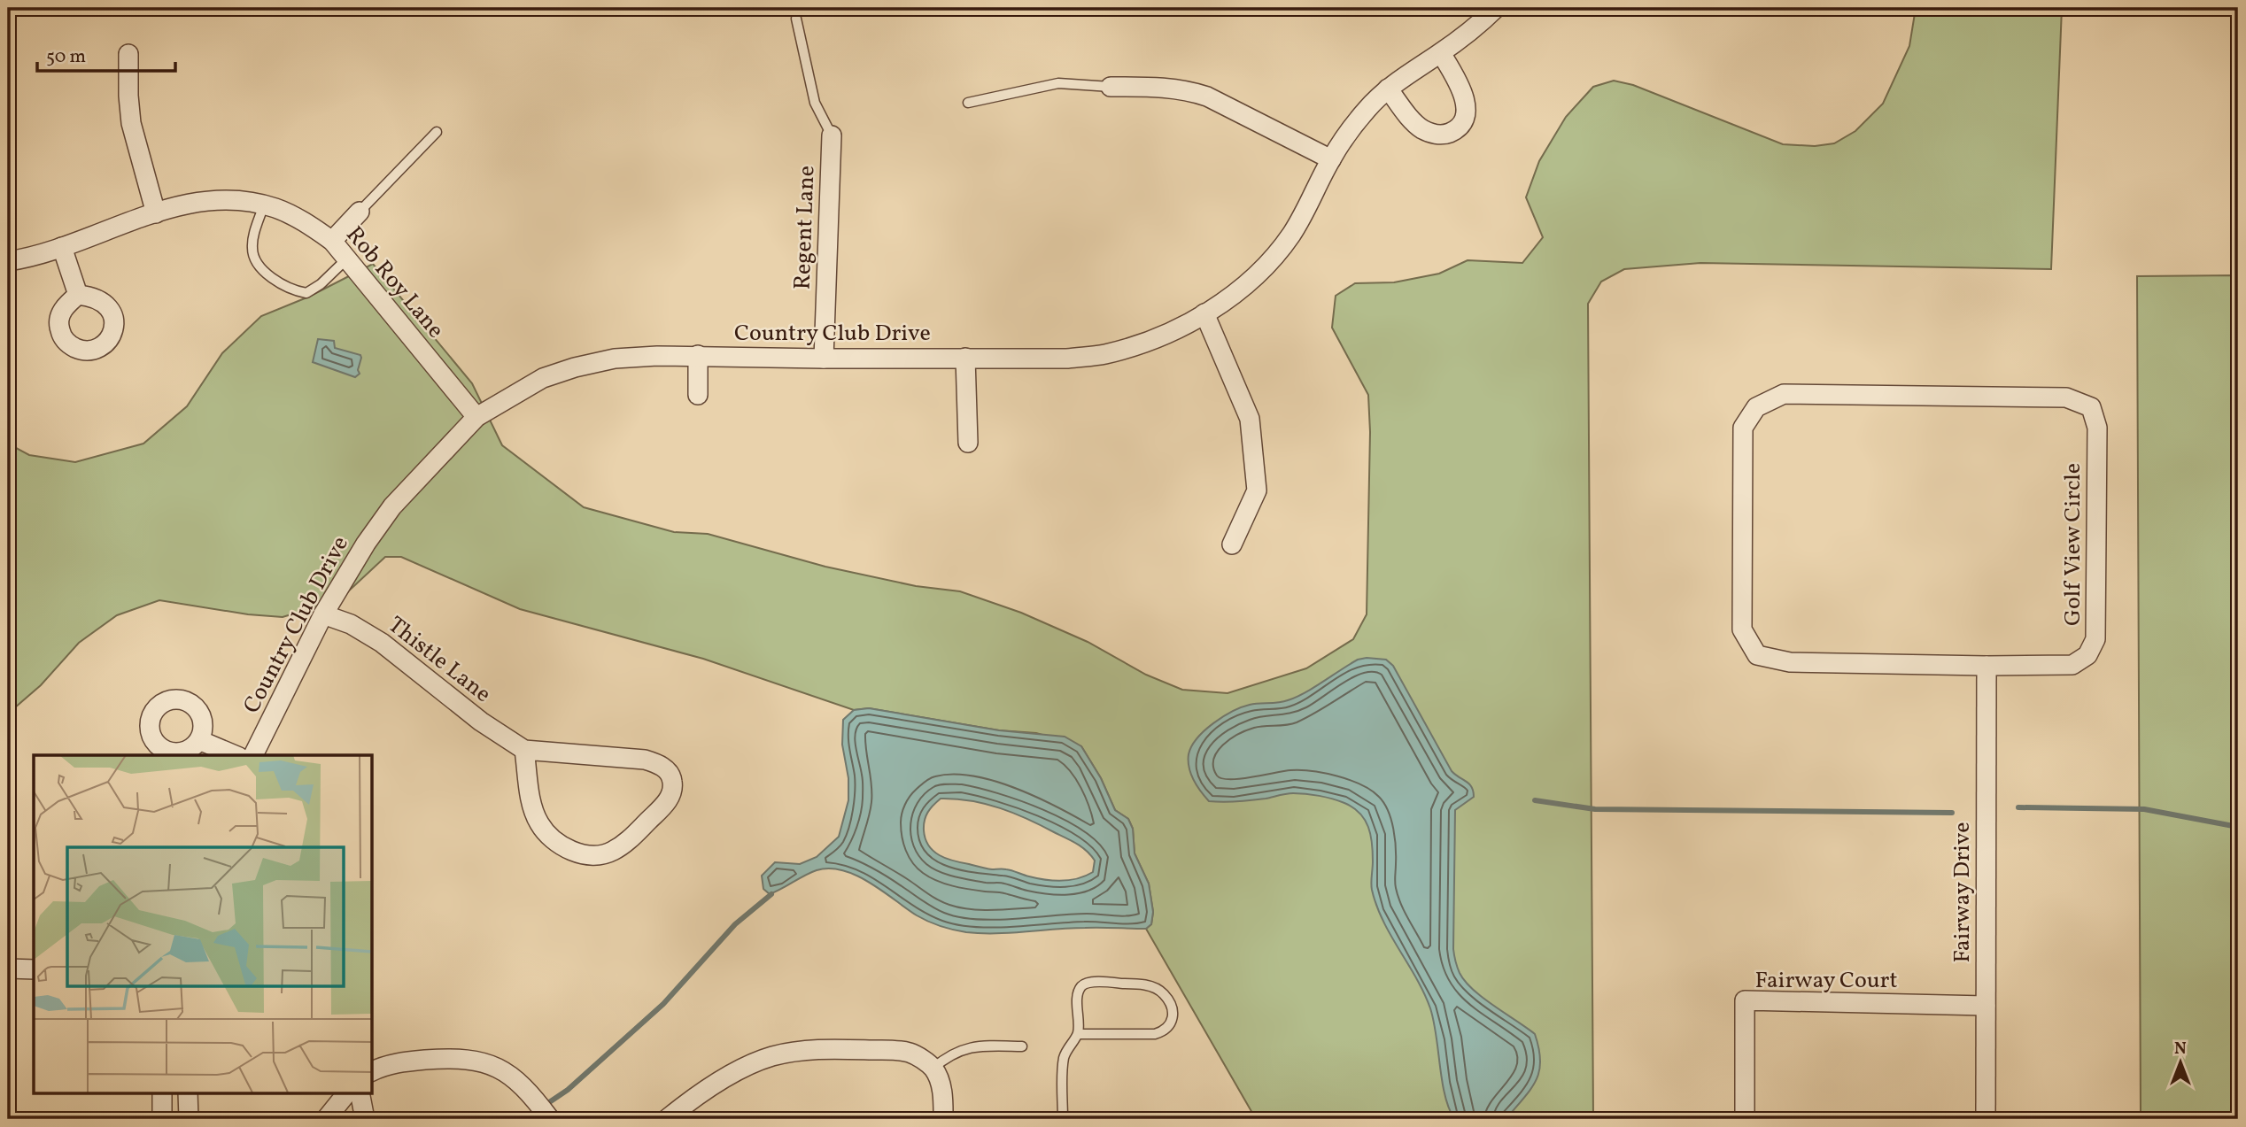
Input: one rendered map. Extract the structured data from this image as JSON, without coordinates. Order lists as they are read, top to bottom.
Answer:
{
  "streets": {
    "street": [
      "Regent Lane",
      "Rob Roy Lane",
      "Country Club Drive",
      "Golf View Circle",
      "Thistle Lane",
      "Fairway Drive",
      "Fairway Court"
    ]
  },
  "crossings": [
    ["Regent Lane", "Country Club Drive"],
    ["Rob Roy Lane", "Country Club Drive"],
    ["Country Club Drive", "Thistle Lane"],
    ["Golf View Circle", "Fairway Drive"],
    ["Fairway Drive", "Fairway Court"]
  ],
  "scale_bar": "50 m",
  "north": "top"
}
